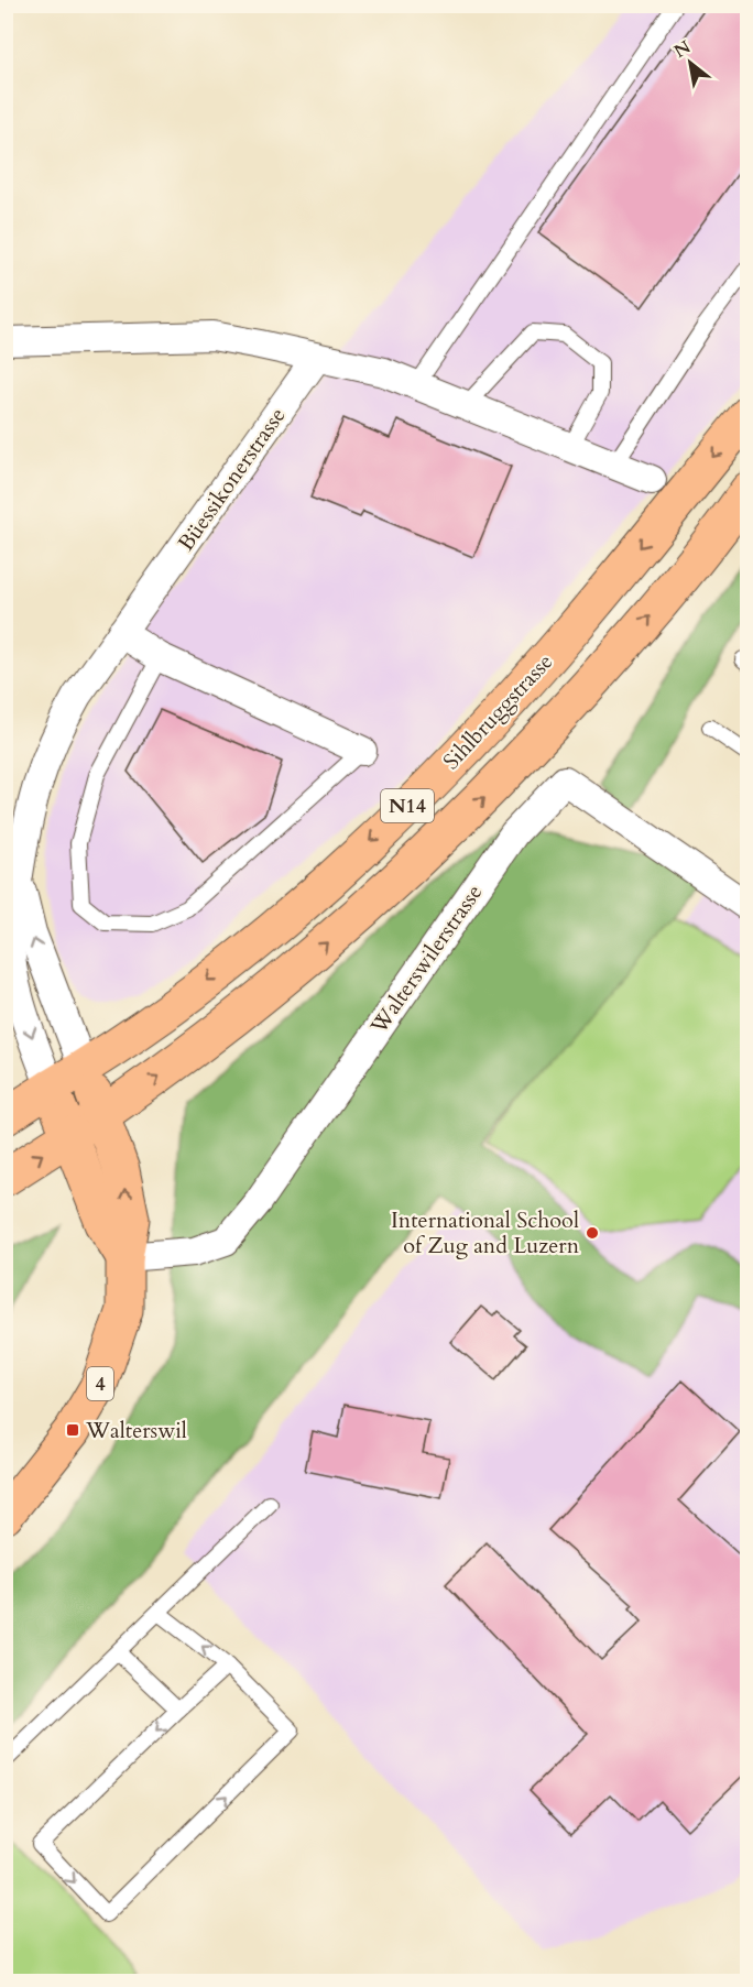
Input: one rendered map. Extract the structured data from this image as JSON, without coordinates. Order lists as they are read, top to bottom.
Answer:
{
  "streets": {
    "main road": ["Sihlbruggstrasse", "N14", "4"],
    "street": ["Büessikonerstrasse", "Walterswilerstrasse"]
  },
  "crossings": [
    ["Büessikonerstrasse", "Sihlbruggstrasse"],
    ["N14", "4"],
    ["Walterswilerstrasse", "4"]
  ],
  "places": {
    "other": ["International School of Zug and Luzern"],
    "transit": ["Walterswil"]
  },
  "north": "top left"
}
